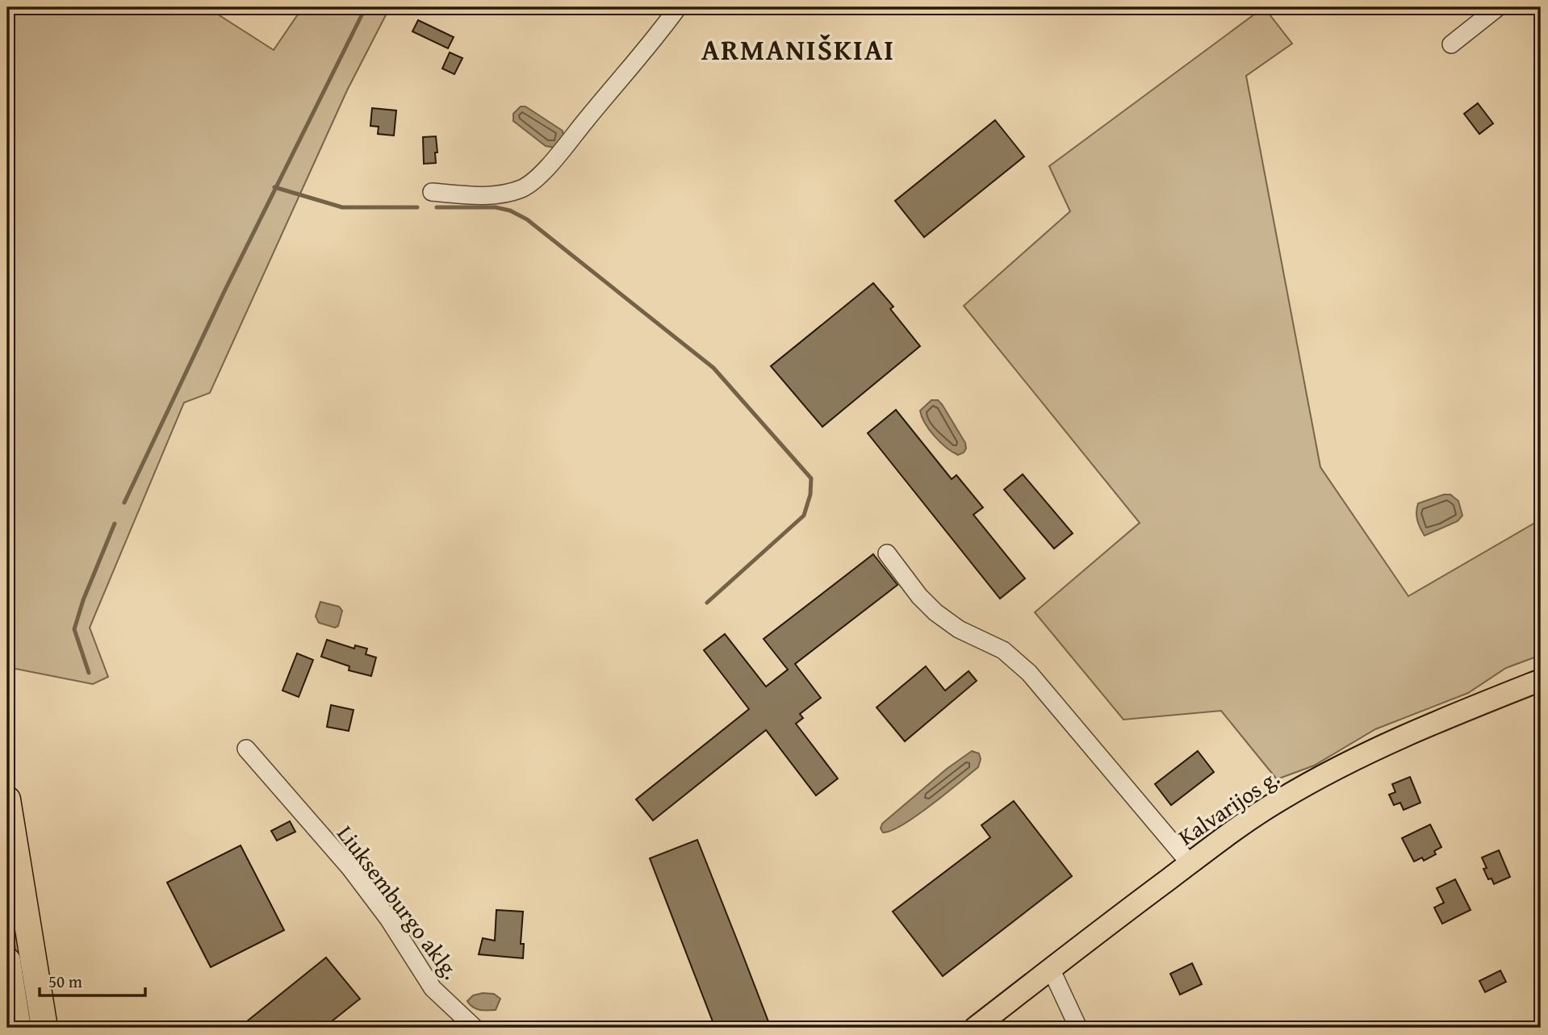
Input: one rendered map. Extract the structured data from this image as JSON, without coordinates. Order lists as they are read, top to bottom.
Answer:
{
  "streets": {
    "main road": ["Kalvarijos g."],
    "street": ["Liuksemburgo aklg."]
  },
  "districts": ["ARMANIŠKIAI"],
  "scale_bar": "50 m"
}
